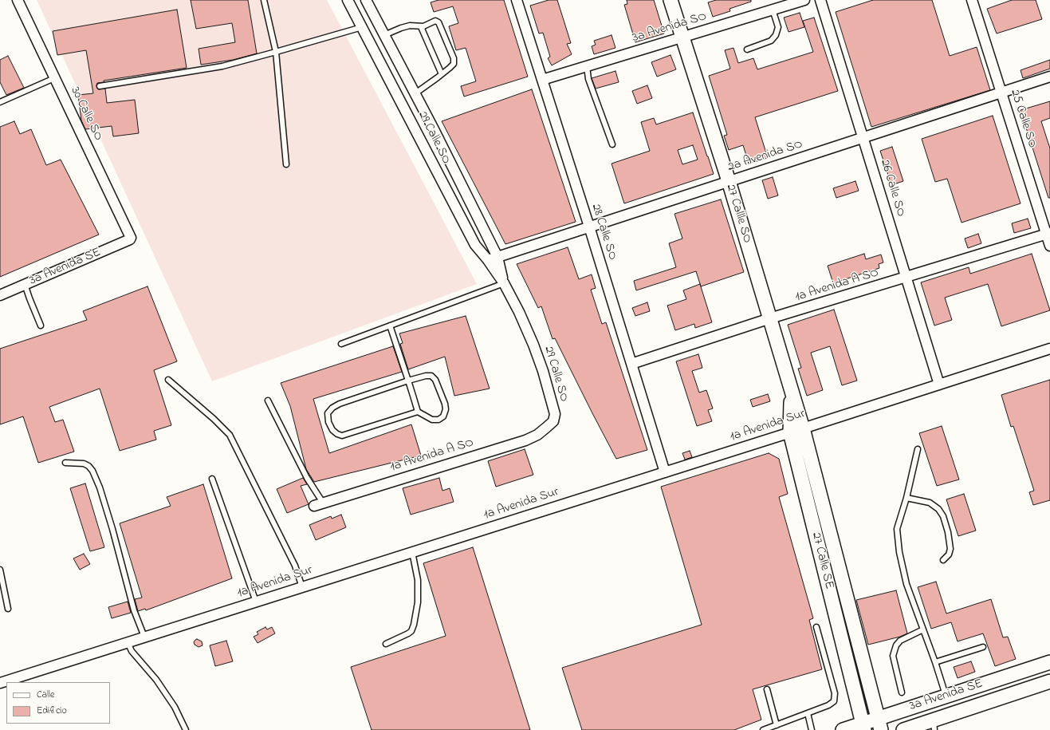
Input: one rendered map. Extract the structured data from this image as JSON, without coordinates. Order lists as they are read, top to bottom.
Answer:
{
  "streets": {
    "main road": ["27 Callle SO", "3a Avenida SE", "27 Calle SE"],
    "street": [
      "3a Avenida SO",
      "30 Calle SO",
      "25 Calle SO",
      "29 Calle SO",
      "2a Avenida SO",
      "26 Calle SO",
      "28 Calle SO",
      "1a Avenida A SO",
      "1a Avenida Sur"
    ]
  },
  "crossings": [
    ["3a Avenida SO", "27 Callle SO"],
    ["3a Avenida SO", "28 Calle SO"],
    ["30 Calle SO", "3a Avenida SE"],
    ["25 Calle SO", "2a Avenida SO"],
    ["25 Calle SO", "1a Avenida A SO"],
    ["29 Calle SO", "2a Avenida SO"],
    ["29 Calle SO", "1a Avenida A SO"],
    ["2a Avenida SO", "26 Calle SO"],
    ["2a Avenida SO", "27 Callle SO"],
    ["2a Avenida SO", "28 Calle SO"],
    ["26 Calle SO", "1a Avenida A SO"],
    ["26 Calle SO", "1a Avenida Sur"],
    ["27 Callle SO", "1a Avenida A SO"],
    ["27 Callle SO", "1a Avenida Sur"],
    ["27 Callle SO", "27 Calle SE"],
    ["28 Calle SO", "1a Avenida A SO"],
    ["28 Calle SO", "1a Avenida Sur"],
    ["3a Avenida SE", "27 Calle SE"],
    ["1a Avenida Sur", "27 Calle SE"]
  ],
  "legend": ["Calle", "Edificio"]
}
